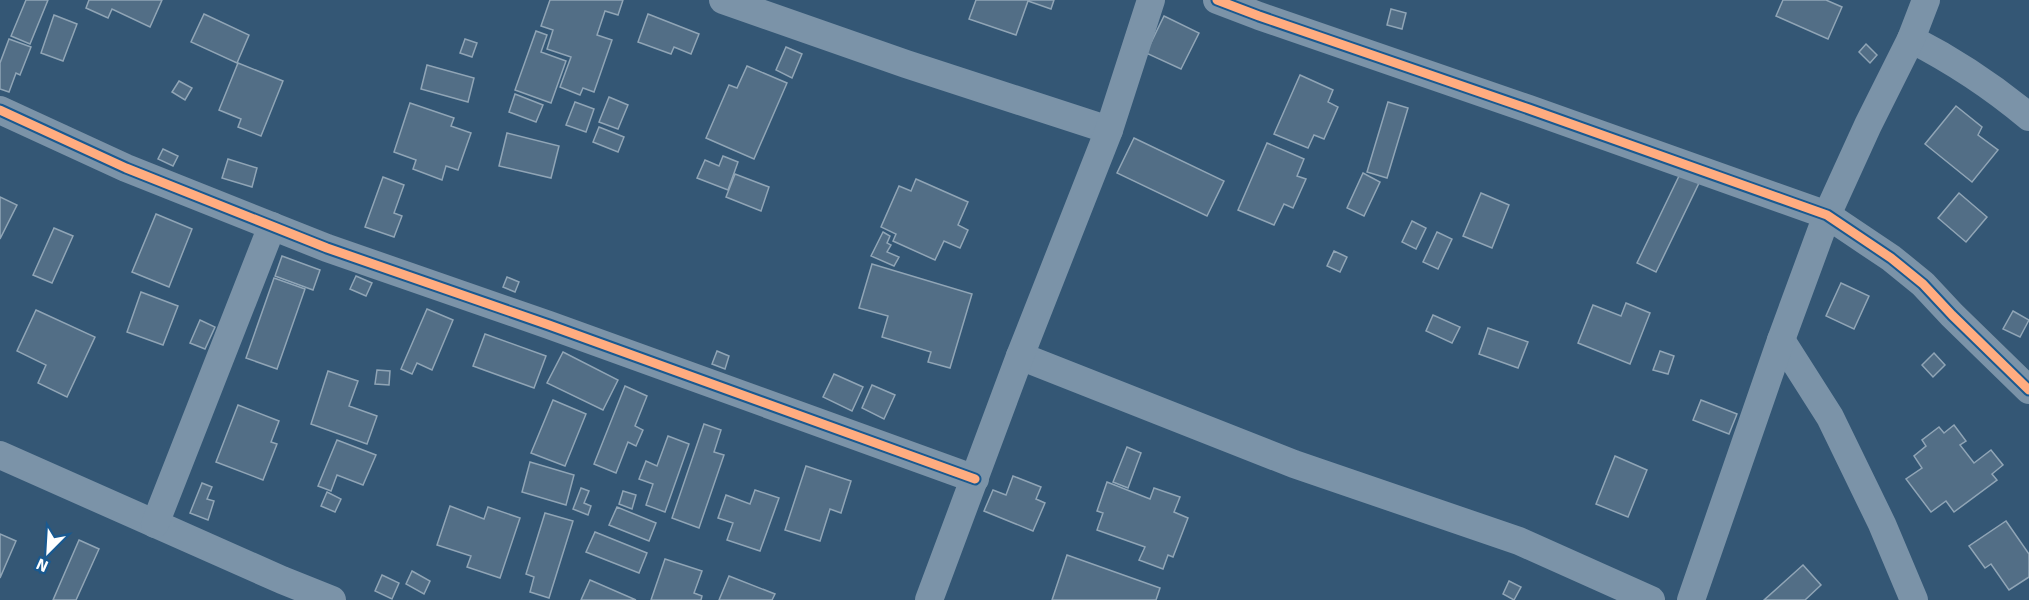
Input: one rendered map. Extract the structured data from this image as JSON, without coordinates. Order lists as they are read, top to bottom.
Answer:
{
  "north": "bottom left"
}
